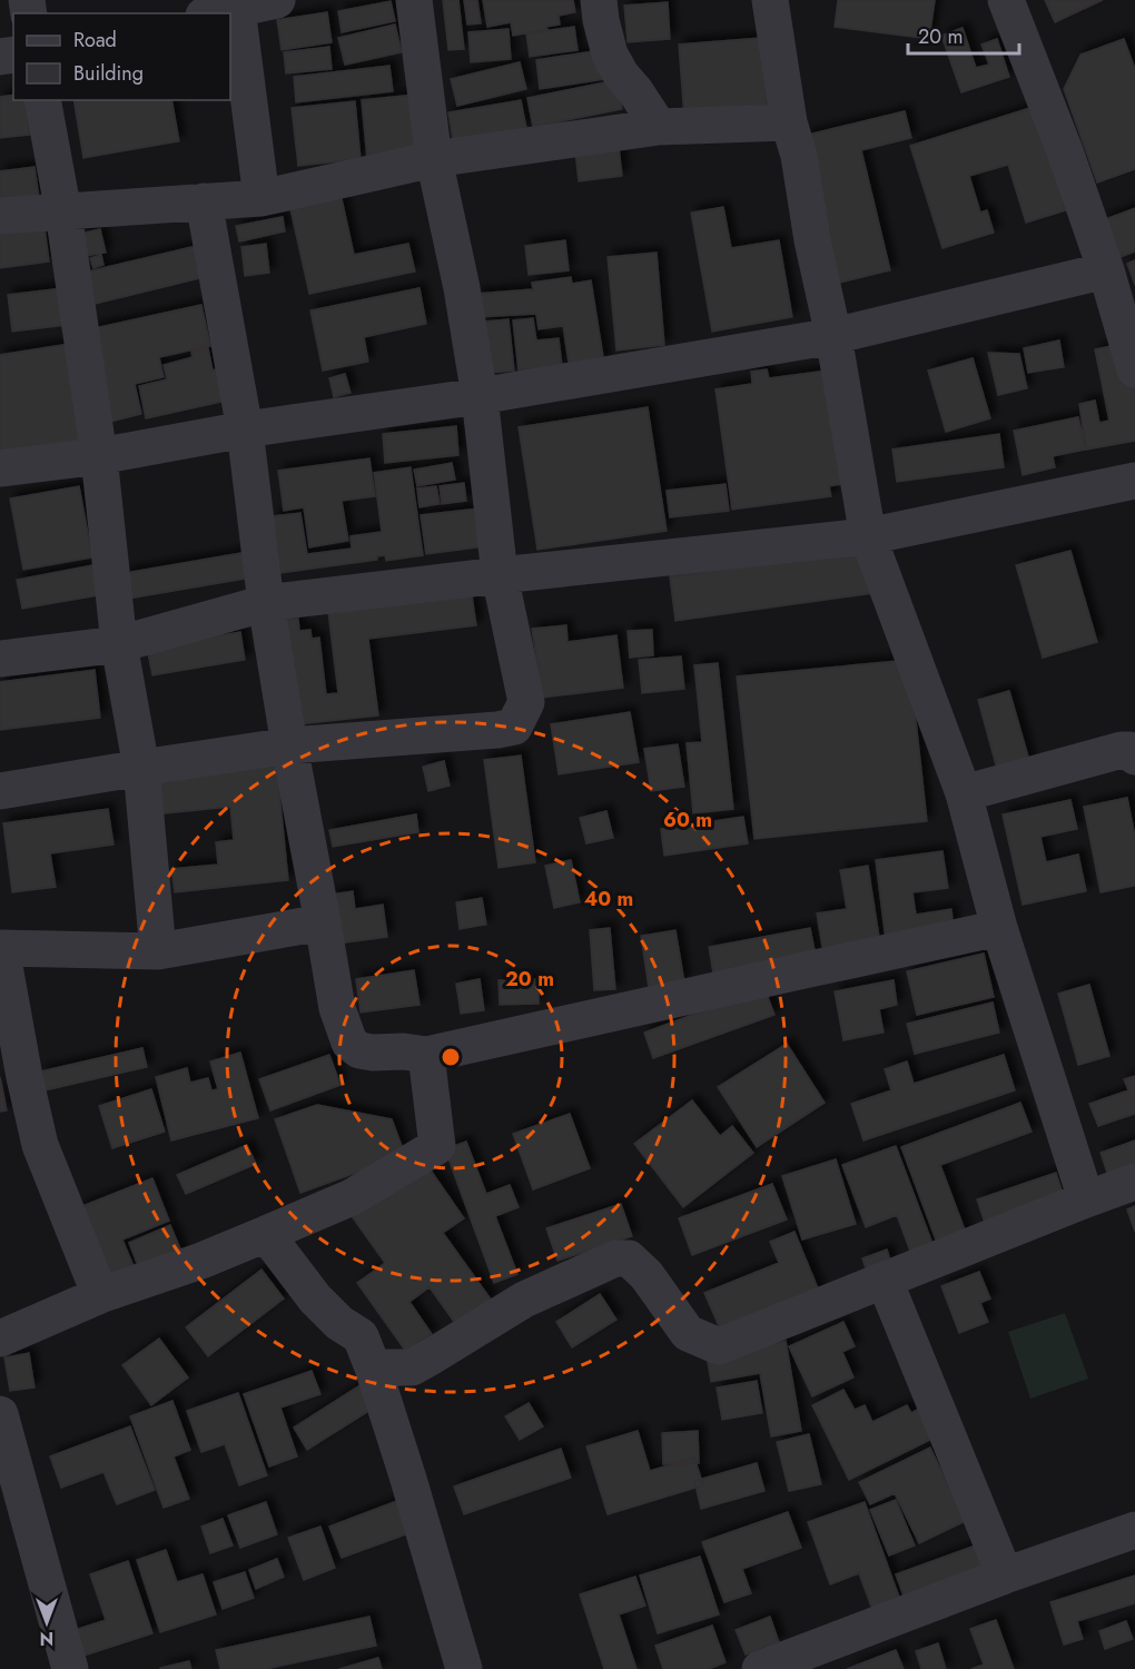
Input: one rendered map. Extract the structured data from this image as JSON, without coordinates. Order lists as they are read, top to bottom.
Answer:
{
  "legend": ["Road", "Building"],
  "scale_bar": "20 m",
  "north": "bottom",
  "rings": ["60 m", "40 m", "20 m"]
}
